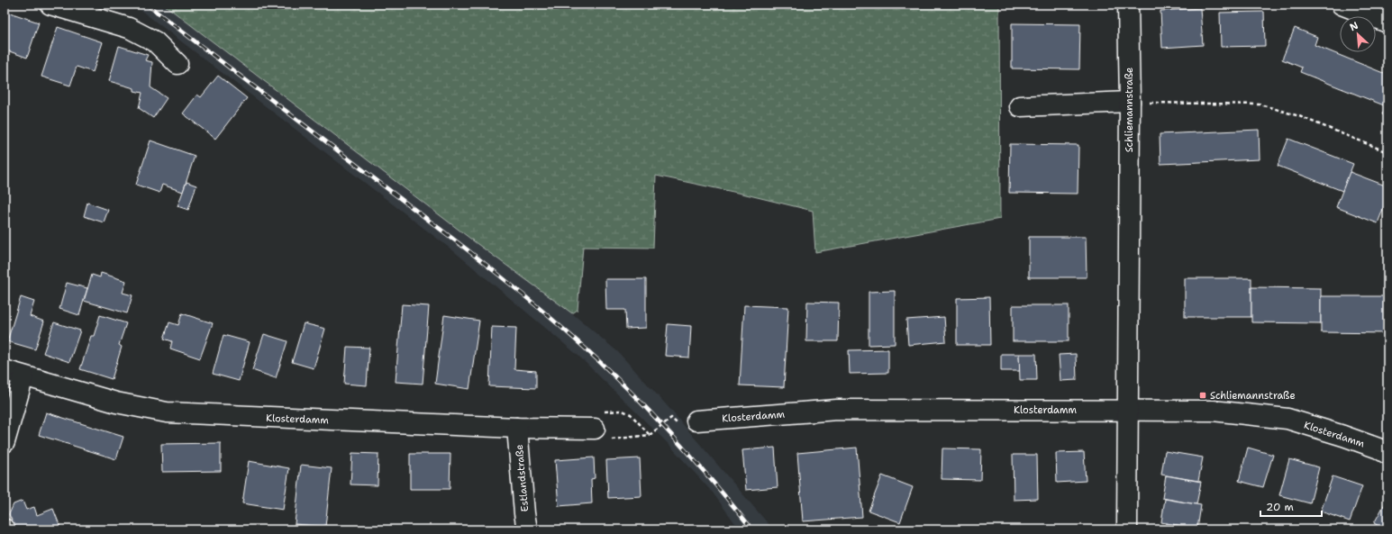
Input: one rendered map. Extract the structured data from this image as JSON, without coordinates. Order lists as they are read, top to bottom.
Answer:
{
  "streets": {
    "street": ["Schliemannstraße", "Klosterdamm", "Estlandstraße"]
  },
  "crossings": [
    ["Schliemannstraße", "Klosterdamm"],
    ["Klosterdamm", "Estlandstraße"]
  ],
  "places": {
    "transit": ["Schliemannstraße"]
  },
  "scale_bar": "20 m",
  "north": "top left"
}
